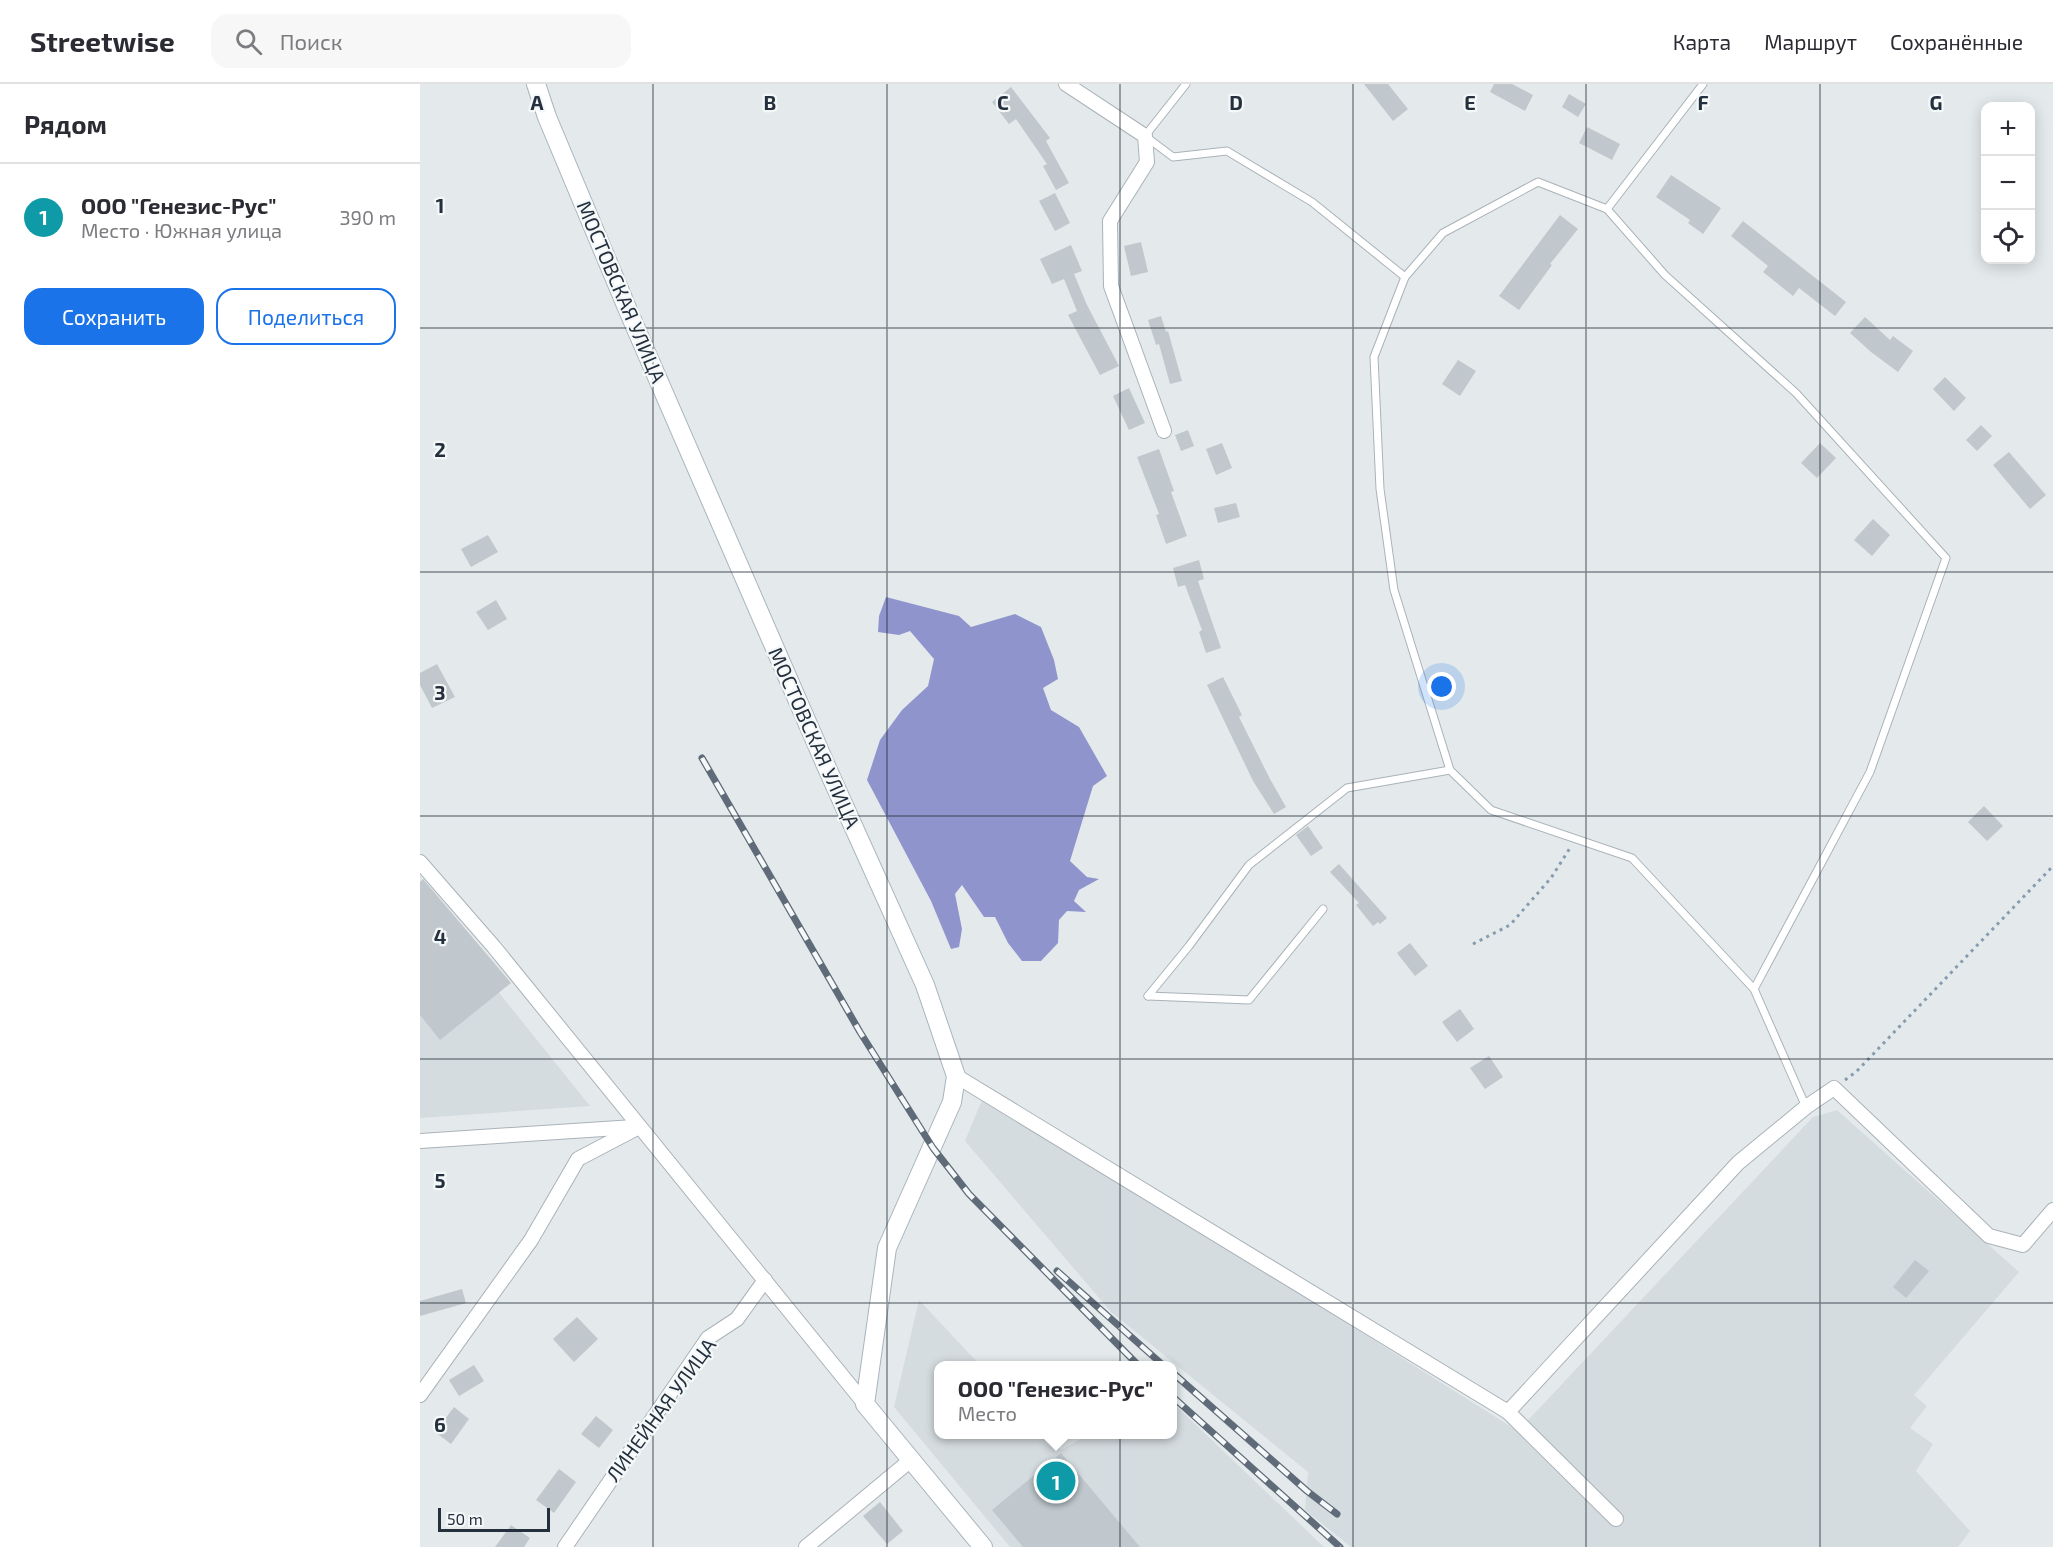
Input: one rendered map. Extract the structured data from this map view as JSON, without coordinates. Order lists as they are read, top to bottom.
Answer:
{
  "streets": {
    "street": ["МОСТОВСКАЯ УЛИЦА", "ЛИНЕЙНАЯ УЛИЦА"]
  },
  "scale_bar": "50 m",
  "page": {
    "header": "Streetwise",
    "search": "Поиск",
    "nav": ["Карта", "Маршрут", "Сохранённые"],
    "heading": "Рядом",
    "map_buttons": ["+", "−"],
    "list": [
      {
        "mark": "1",
        "name": "ООО \"Генезис-Рус\"",
        "note": "Место · Южная улица",
        "value": "390 m"
      }
    ],
    "buttons": ["Сохранить", "Поделиться"],
    "popup": ["ООО \"Генезис-Рус\"", "Место"],
    "pins": "1",
    "scale": "50 m"
  },
  "grid": {
    "columns": [
      "A",
      "B",
      "C",
      "D",
      "E",
      "F",
      "G"
    ],
    "rows": [
      "1",
      "2",
      "3",
      "4",
      "5",
      "6"
    ]
  }
}
